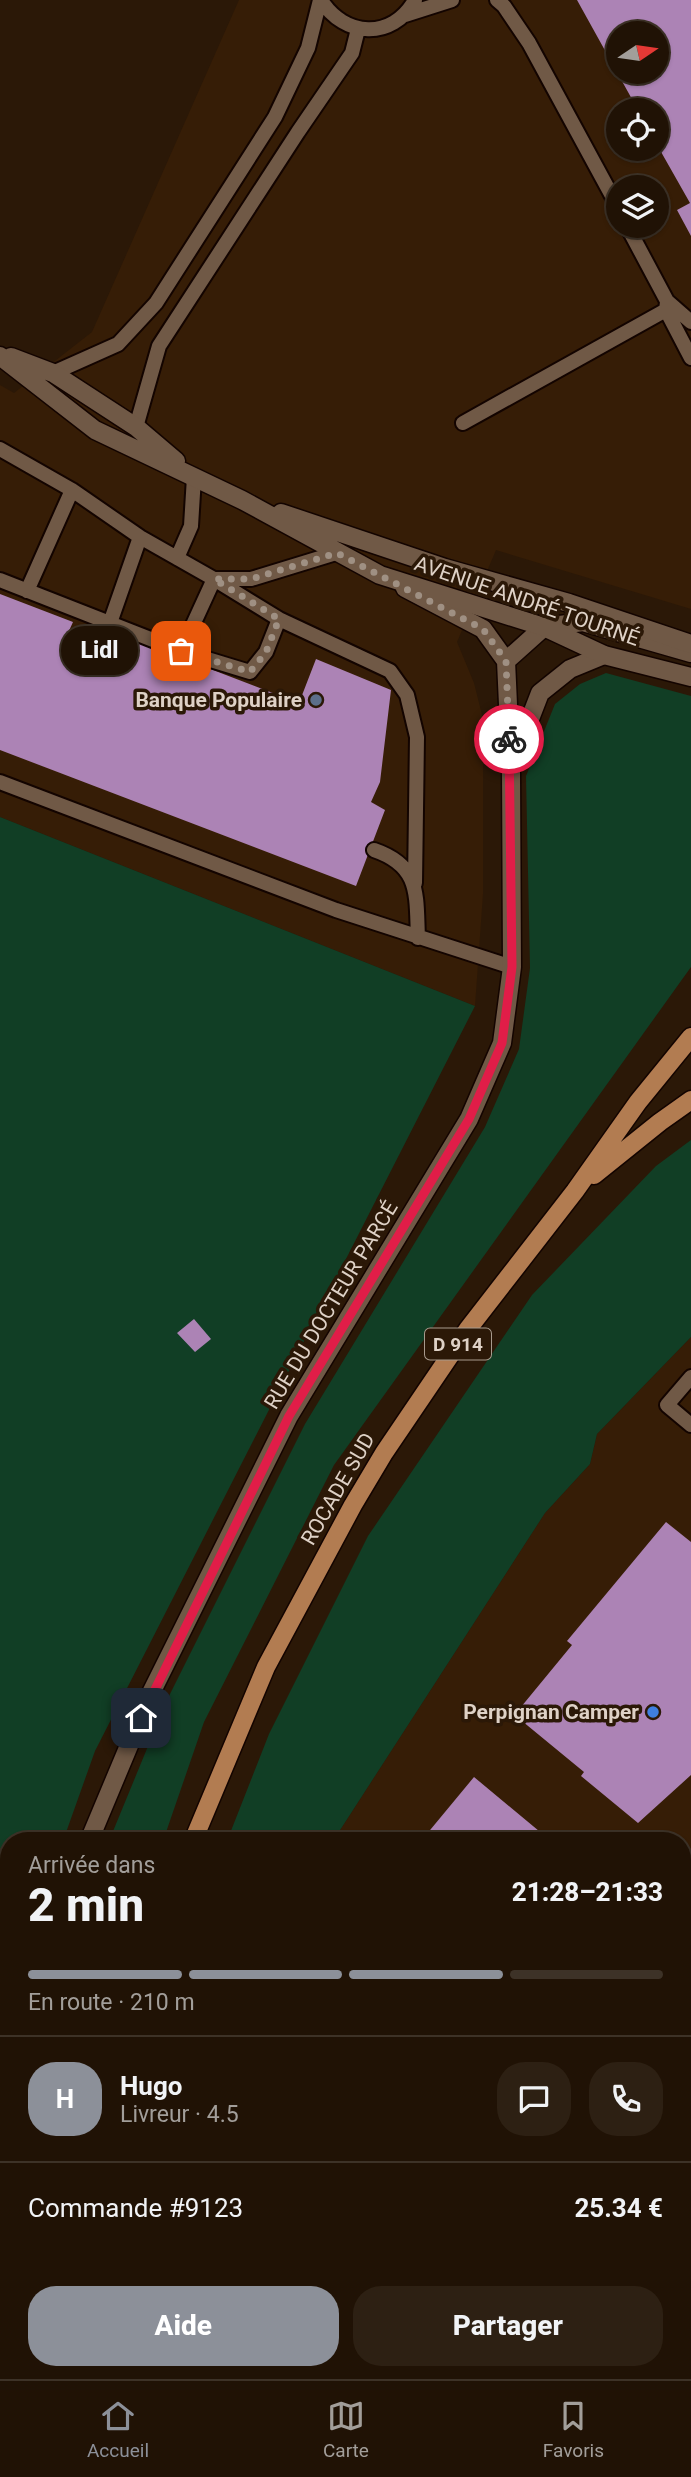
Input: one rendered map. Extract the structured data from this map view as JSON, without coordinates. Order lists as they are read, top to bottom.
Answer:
{
  "streets": {
    "main road": ["D 914", "ROCADE SUD"],
    "street": ["AVENUE ANDRÉ TOURNÉ", "RUE DU DOCTEUR PARCÉ"]
  },
  "crossings": [
    ["AVENUE ANDRÉ TOURNÉ", "RUE DU DOCTEUR PARCÉ"],
    ["D 914", "ROCADE SUD"]
  ],
  "places": ["Lidl", "Banque Populaire", "Perpignan Camper"],
  "north": "right",
  "page": {
    "bubble": "Lidl",
    "heading": ["2 min", "Arrivée dans", "21:28–21:33"],
    "panel": [
      "Hugo",
      "Livreur · 4.5",
      "Commande #9123",
      "25.34 €"
    ],
    "bar": "En route · 210 m",
    "round": "H",
    "buttons": ["Aide", "Partager"],
    "tabs": ["Accueil", "Carte", "Favoris"]
  }
}
